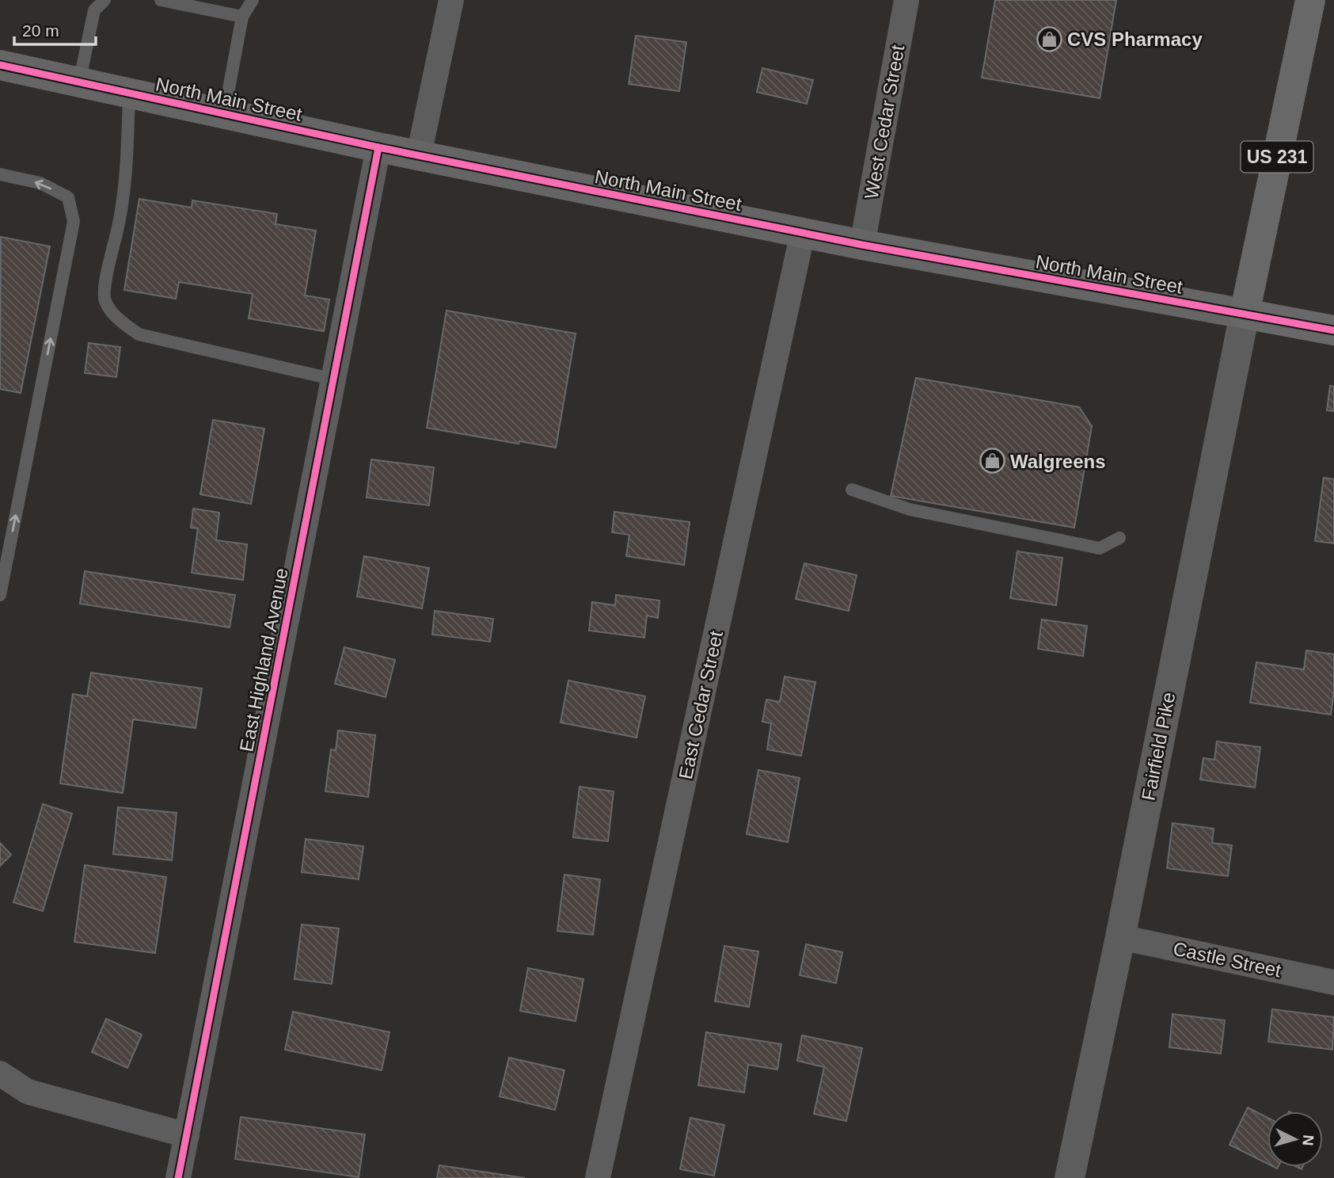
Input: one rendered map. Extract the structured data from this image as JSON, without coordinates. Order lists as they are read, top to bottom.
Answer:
{
  "streets": {
    "highway": ["North Main Street", "US 231"],
    "street": [
      "West Cedar Street",
      "East Highland Avenue",
      "East Cedar Street",
      "Fairfield Pike",
      "Castle Street"
    ]
  },
  "crossings": [
    ["North Main Street", "West Cedar Street"],
    ["North Main Street", "US 231"],
    ["North Main Street", "East Highland Avenue"],
    ["North Main Street", "East Cedar Street"],
    ["North Main Street", "Fairfield Pike"],
    ["US 231", "Fairfield Pike"],
    ["Fairfield Pike", "Castle Street"]
  ],
  "places": {
    "shop": ["CVS Pharmacy", "Walgreens"]
  },
  "scale_bar": "20 m",
  "north": "right"
}
